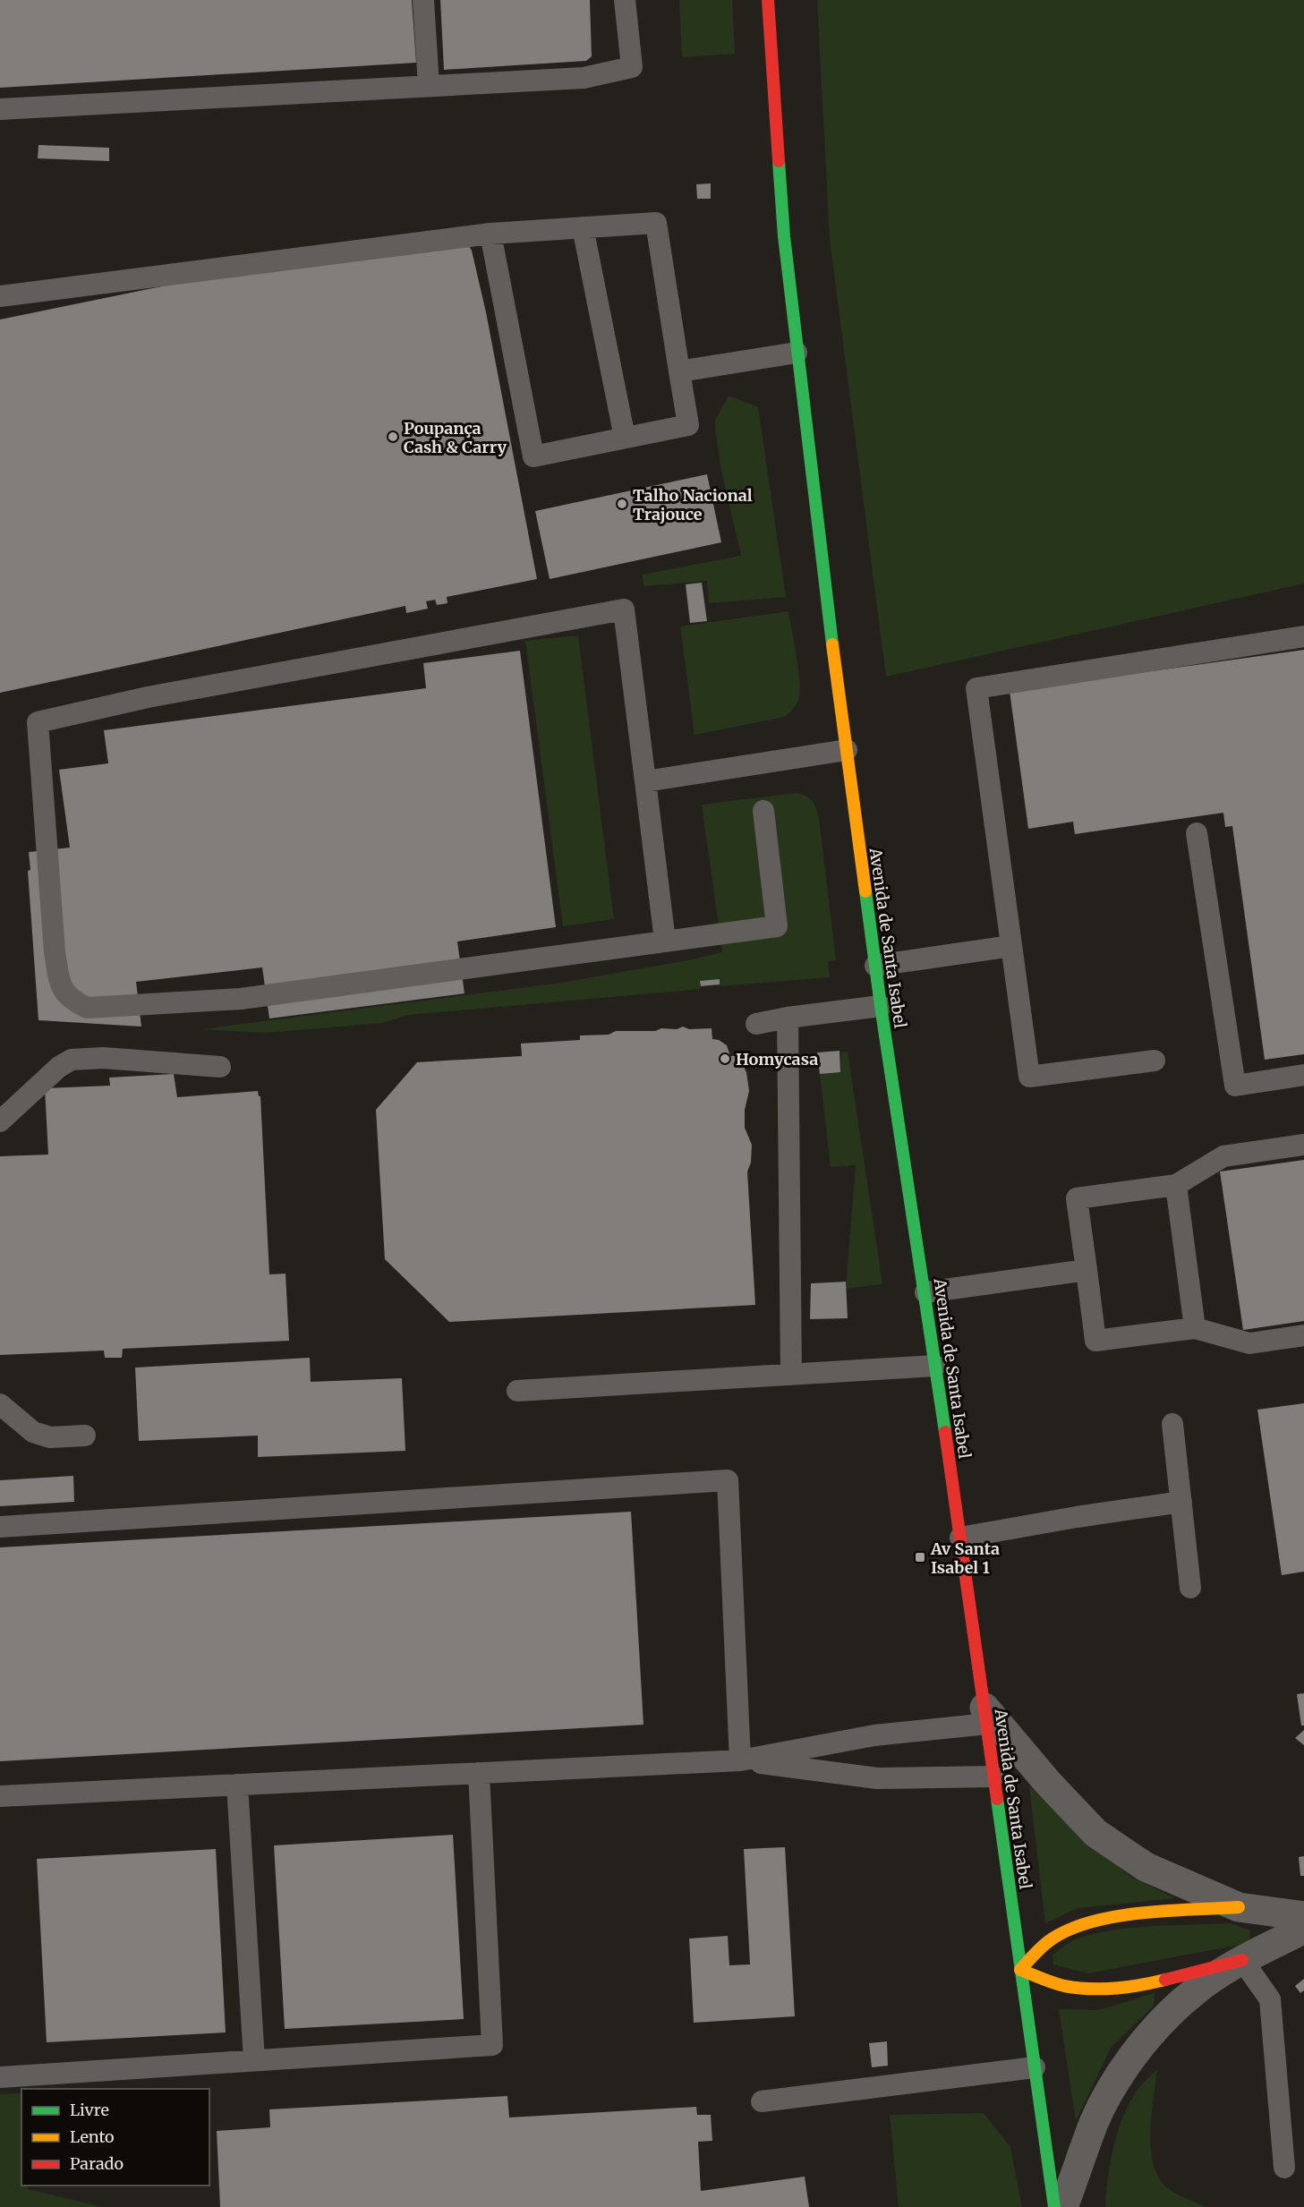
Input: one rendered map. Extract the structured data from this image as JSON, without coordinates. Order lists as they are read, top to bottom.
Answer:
{
  "streets": {
    "main road": ["Avenida de Santa Isabel"]
  },
  "places": {
    "other": ["Poupança Cash & Carry", "Talho Nacional Trajouce", "Homycasa"],
    "transit": ["Av Santa Isabel 1"]
  },
  "legend": ["Livre", "Lento", "Parado"]
}
